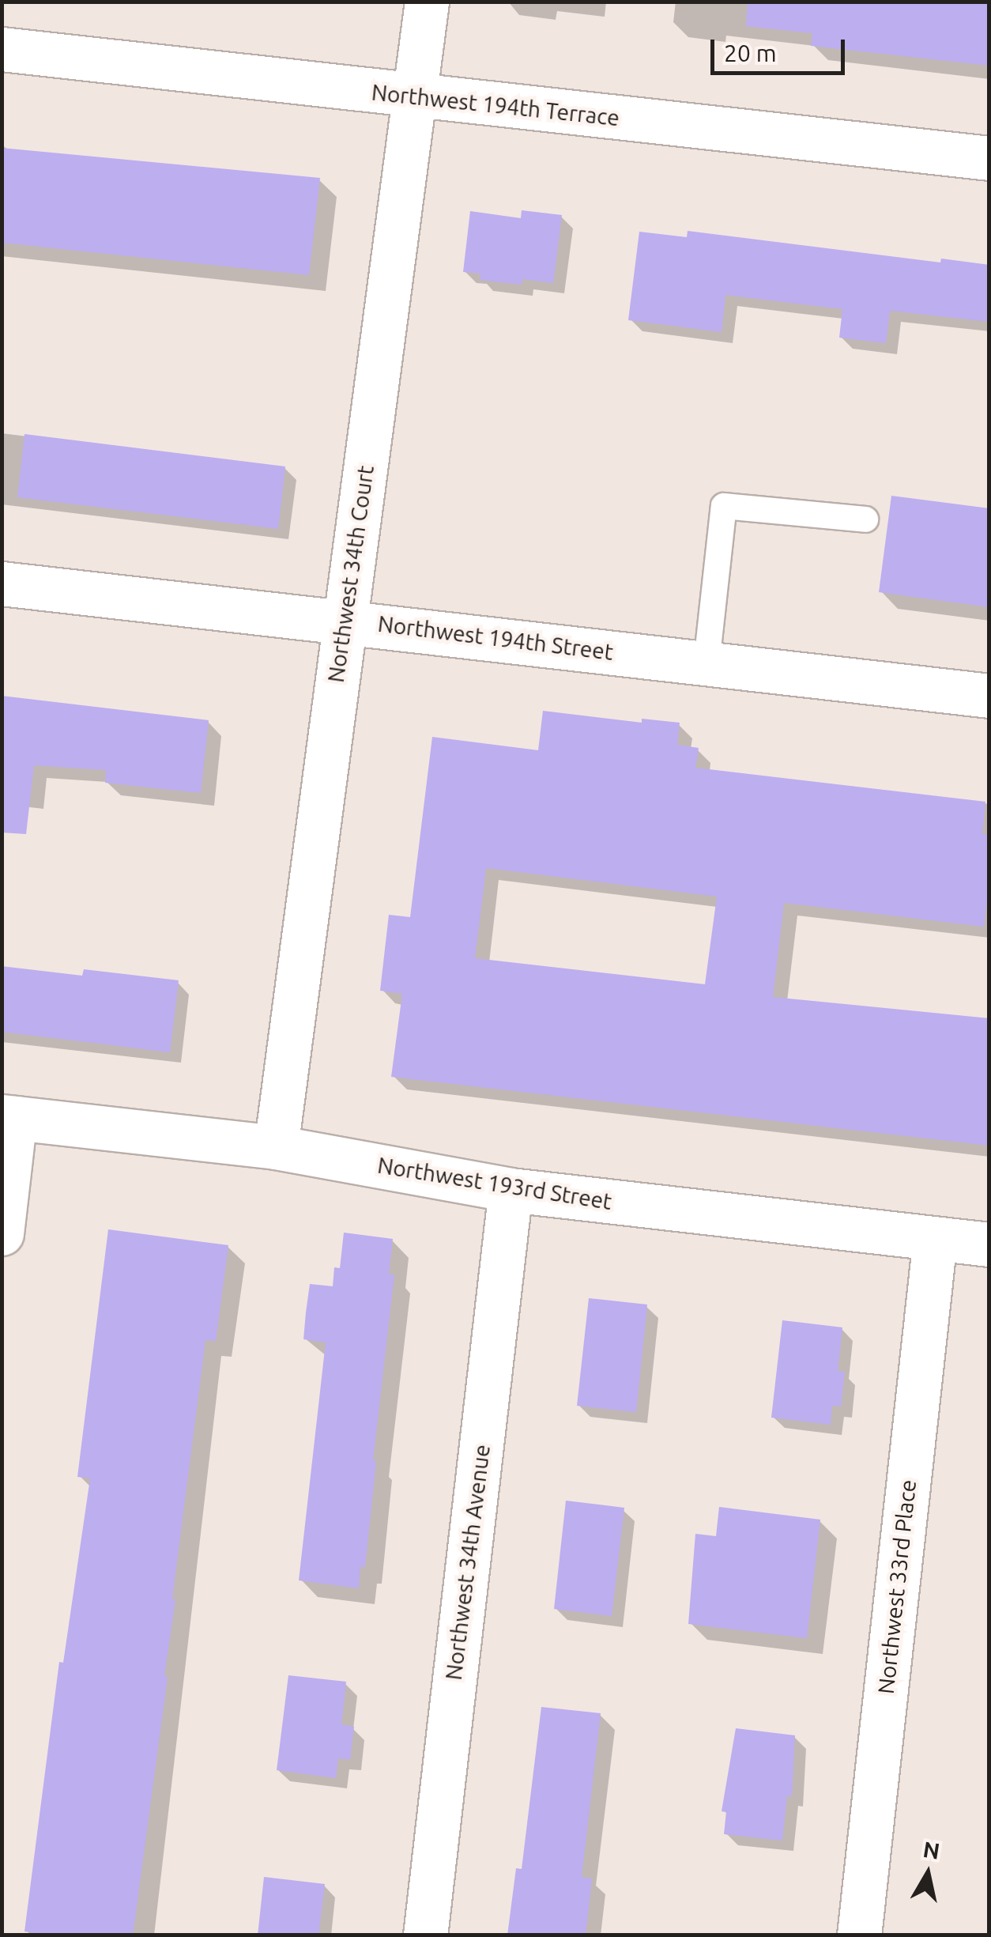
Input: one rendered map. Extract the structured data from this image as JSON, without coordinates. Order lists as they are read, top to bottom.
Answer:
{
  "streets": {
    "street": [
      "Northwest 194th Terrace",
      "Northwest 34th Court",
      "Northwest 194th Street",
      "Northwest 193rd Street",
      "Northwest 34th Avenue",
      "Northwest 33rd Place"
    ]
  },
  "crossings": [
    ["Northwest 194th Terrace", "Northwest 34th Court"],
    ["Northwest 34th Court", "Northwest 194th Street"],
    ["Northwest 34th Court", "Northwest 193rd Street"],
    ["Northwest 193rd Street", "Northwest 34th Avenue"],
    ["Northwest 193rd Street", "Northwest 33rd Place"]
  ],
  "scale_bar": "20 m",
  "north": "top"
}
